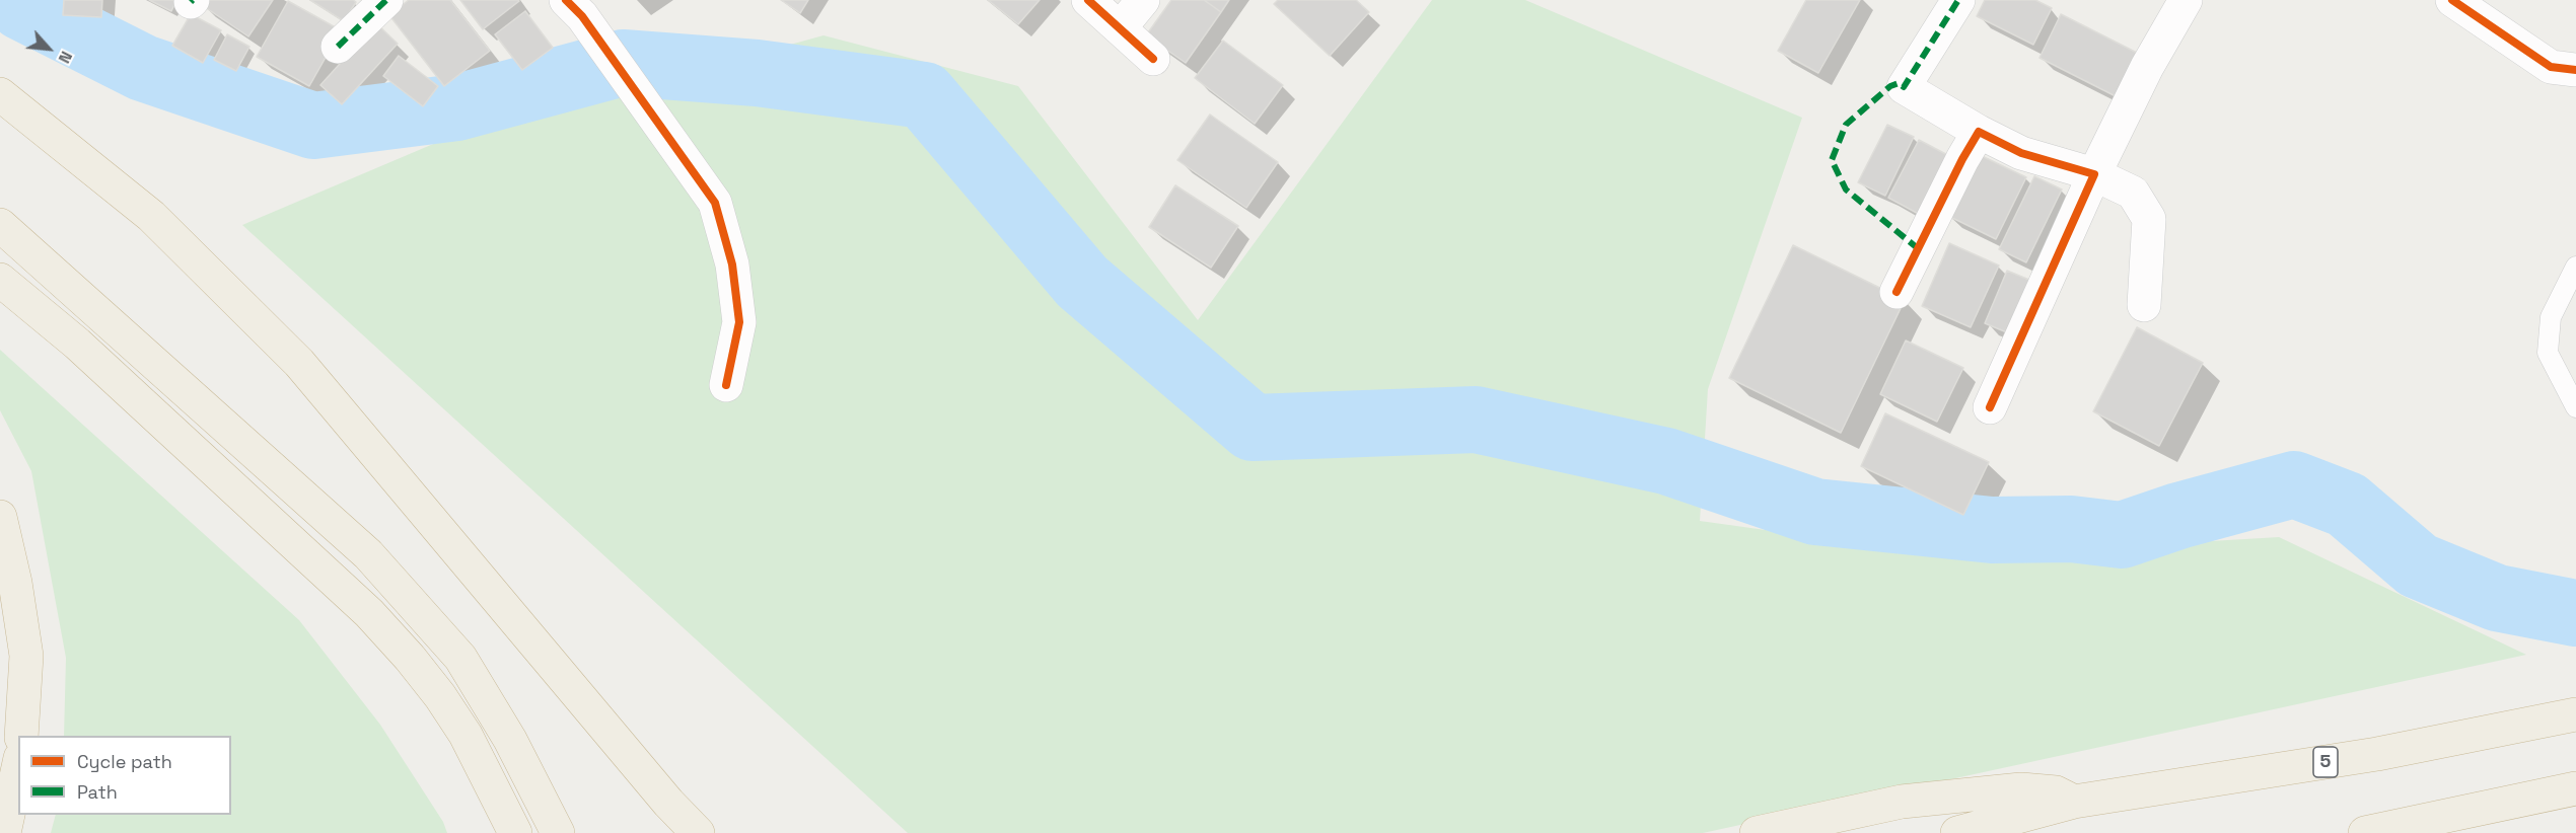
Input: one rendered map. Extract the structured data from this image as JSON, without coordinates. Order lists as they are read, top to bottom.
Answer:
{
  "streets": {
    "highway": ["5"]
  },
  "legend": ["Cycle path", "Path"],
  "north": "bottom right"
}
